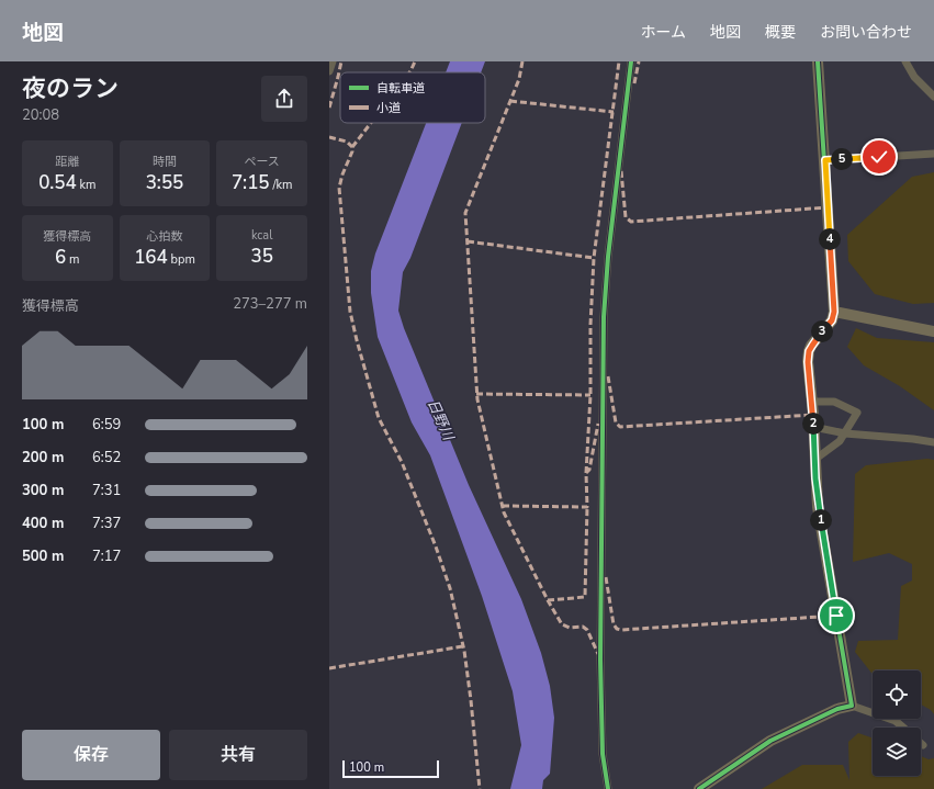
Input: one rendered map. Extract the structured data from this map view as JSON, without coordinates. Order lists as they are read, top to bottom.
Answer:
{
  "water": ["日野川"],
  "legend": ["自転車道", "小道"],
  "scale_bar": "100 m",
  "page": {
    "header": "地図",
    "nav": [
      "ホーム",
      "地図",
      "概要",
      "お問い合わせ"
    ],
    "heading": ["夜のラン", "20:08"],
    "stats": [
      ["距離", "0.54 km"],
      ["時間", "3:55"],
      ["ペース", "7:15 /km"],
      ["獲得標高", "6 m"],
      ["心拍数", "164 bpm"],
      ["kcal", "35"]
    ],
    "pins": [
      "5",
      "4",
      "3",
      "2",
      "1"
    ],
    "chart": ["獲得標高", "273–277 m"],
    "list": [
      {
        "name": "100 m",
        "note": "6:59"
      },
      {
        "name": "200 m",
        "note": "6:52"
      },
      {
        "name": "300 m",
        "note": "7:31"
      },
      {
        "name": "400 m",
        "note": "7:37"
      },
      {
        "name": "500 m",
        "note": "7:17"
      }
    ],
    "buttons": ["保存", "共有"],
    "scale": "100 m"
  }
}
